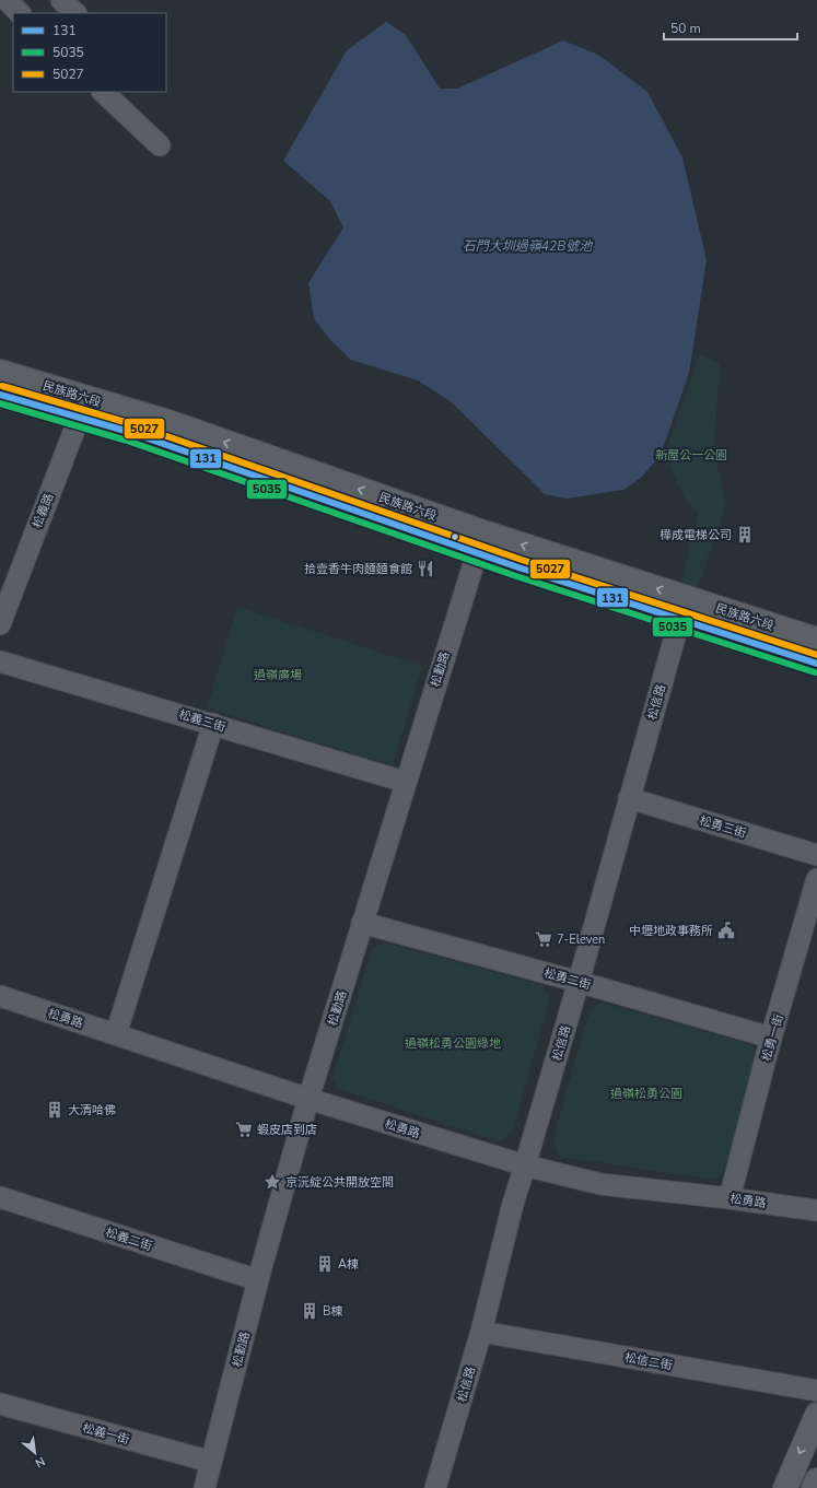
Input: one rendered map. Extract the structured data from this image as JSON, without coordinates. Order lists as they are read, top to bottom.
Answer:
{
  "streets": {
    "main road": ["民族路六段"],
    "street": [
      "松義路",
      "松勤路",
      "松信路",
      "松義三街",
      "松勇三街",
      "松勇二街",
      "松勇路",
      "松勇一街",
      "松義二街",
      "松信二街",
      "松義一街"
    ]
  },
  "crossings": [
    ["民族路六段", "松義路"],
    ["民族路六段", "松勤路"],
    ["民族路六段", "松信路"],
    ["松勤路", "松義三街"],
    ["松勤路", "松勇二街"],
    ["松勤路", "松勇路"],
    ["松勤路", "松義二街"],
    ["松勤路", "松義一街"],
    ["松信路", "松勇三街"],
    ["松信路", "松勇二街"],
    ["松信路", "松勇路"],
    ["松信路", "松信二街"],
    ["松勇二街", "松勇一街"],
    ["松勇路", "松勇一街"]
  ],
  "water": ["石門大圳過嶺42B號池"],
  "parks": [
    "新屋公一公園",
    "過嶺廣場",
    "過嶺松勇公園綠地",
    "過嶺松勇公園"
  ],
  "places": {
    "building": [
      "樺成電梯公司",
      "大清哈佛",
      "A棟",
      "B棟"
    ],
    "restaurant": ["拾壹香牛肉麵麵食館"],
    "public building": ["中壢地政事務所"],
    "supermarket": ["7-Eleven", "蝦皮店到店"],
    "place": ["京沅綻公共開放空間"]
  },
  "lines": ["transit line 5027", "transit line 131", "transit line 5035"],
  "legend": ["131", "5035", "5027"],
  "scale_bar": "50 m",
  "north": "bottom right"
}
